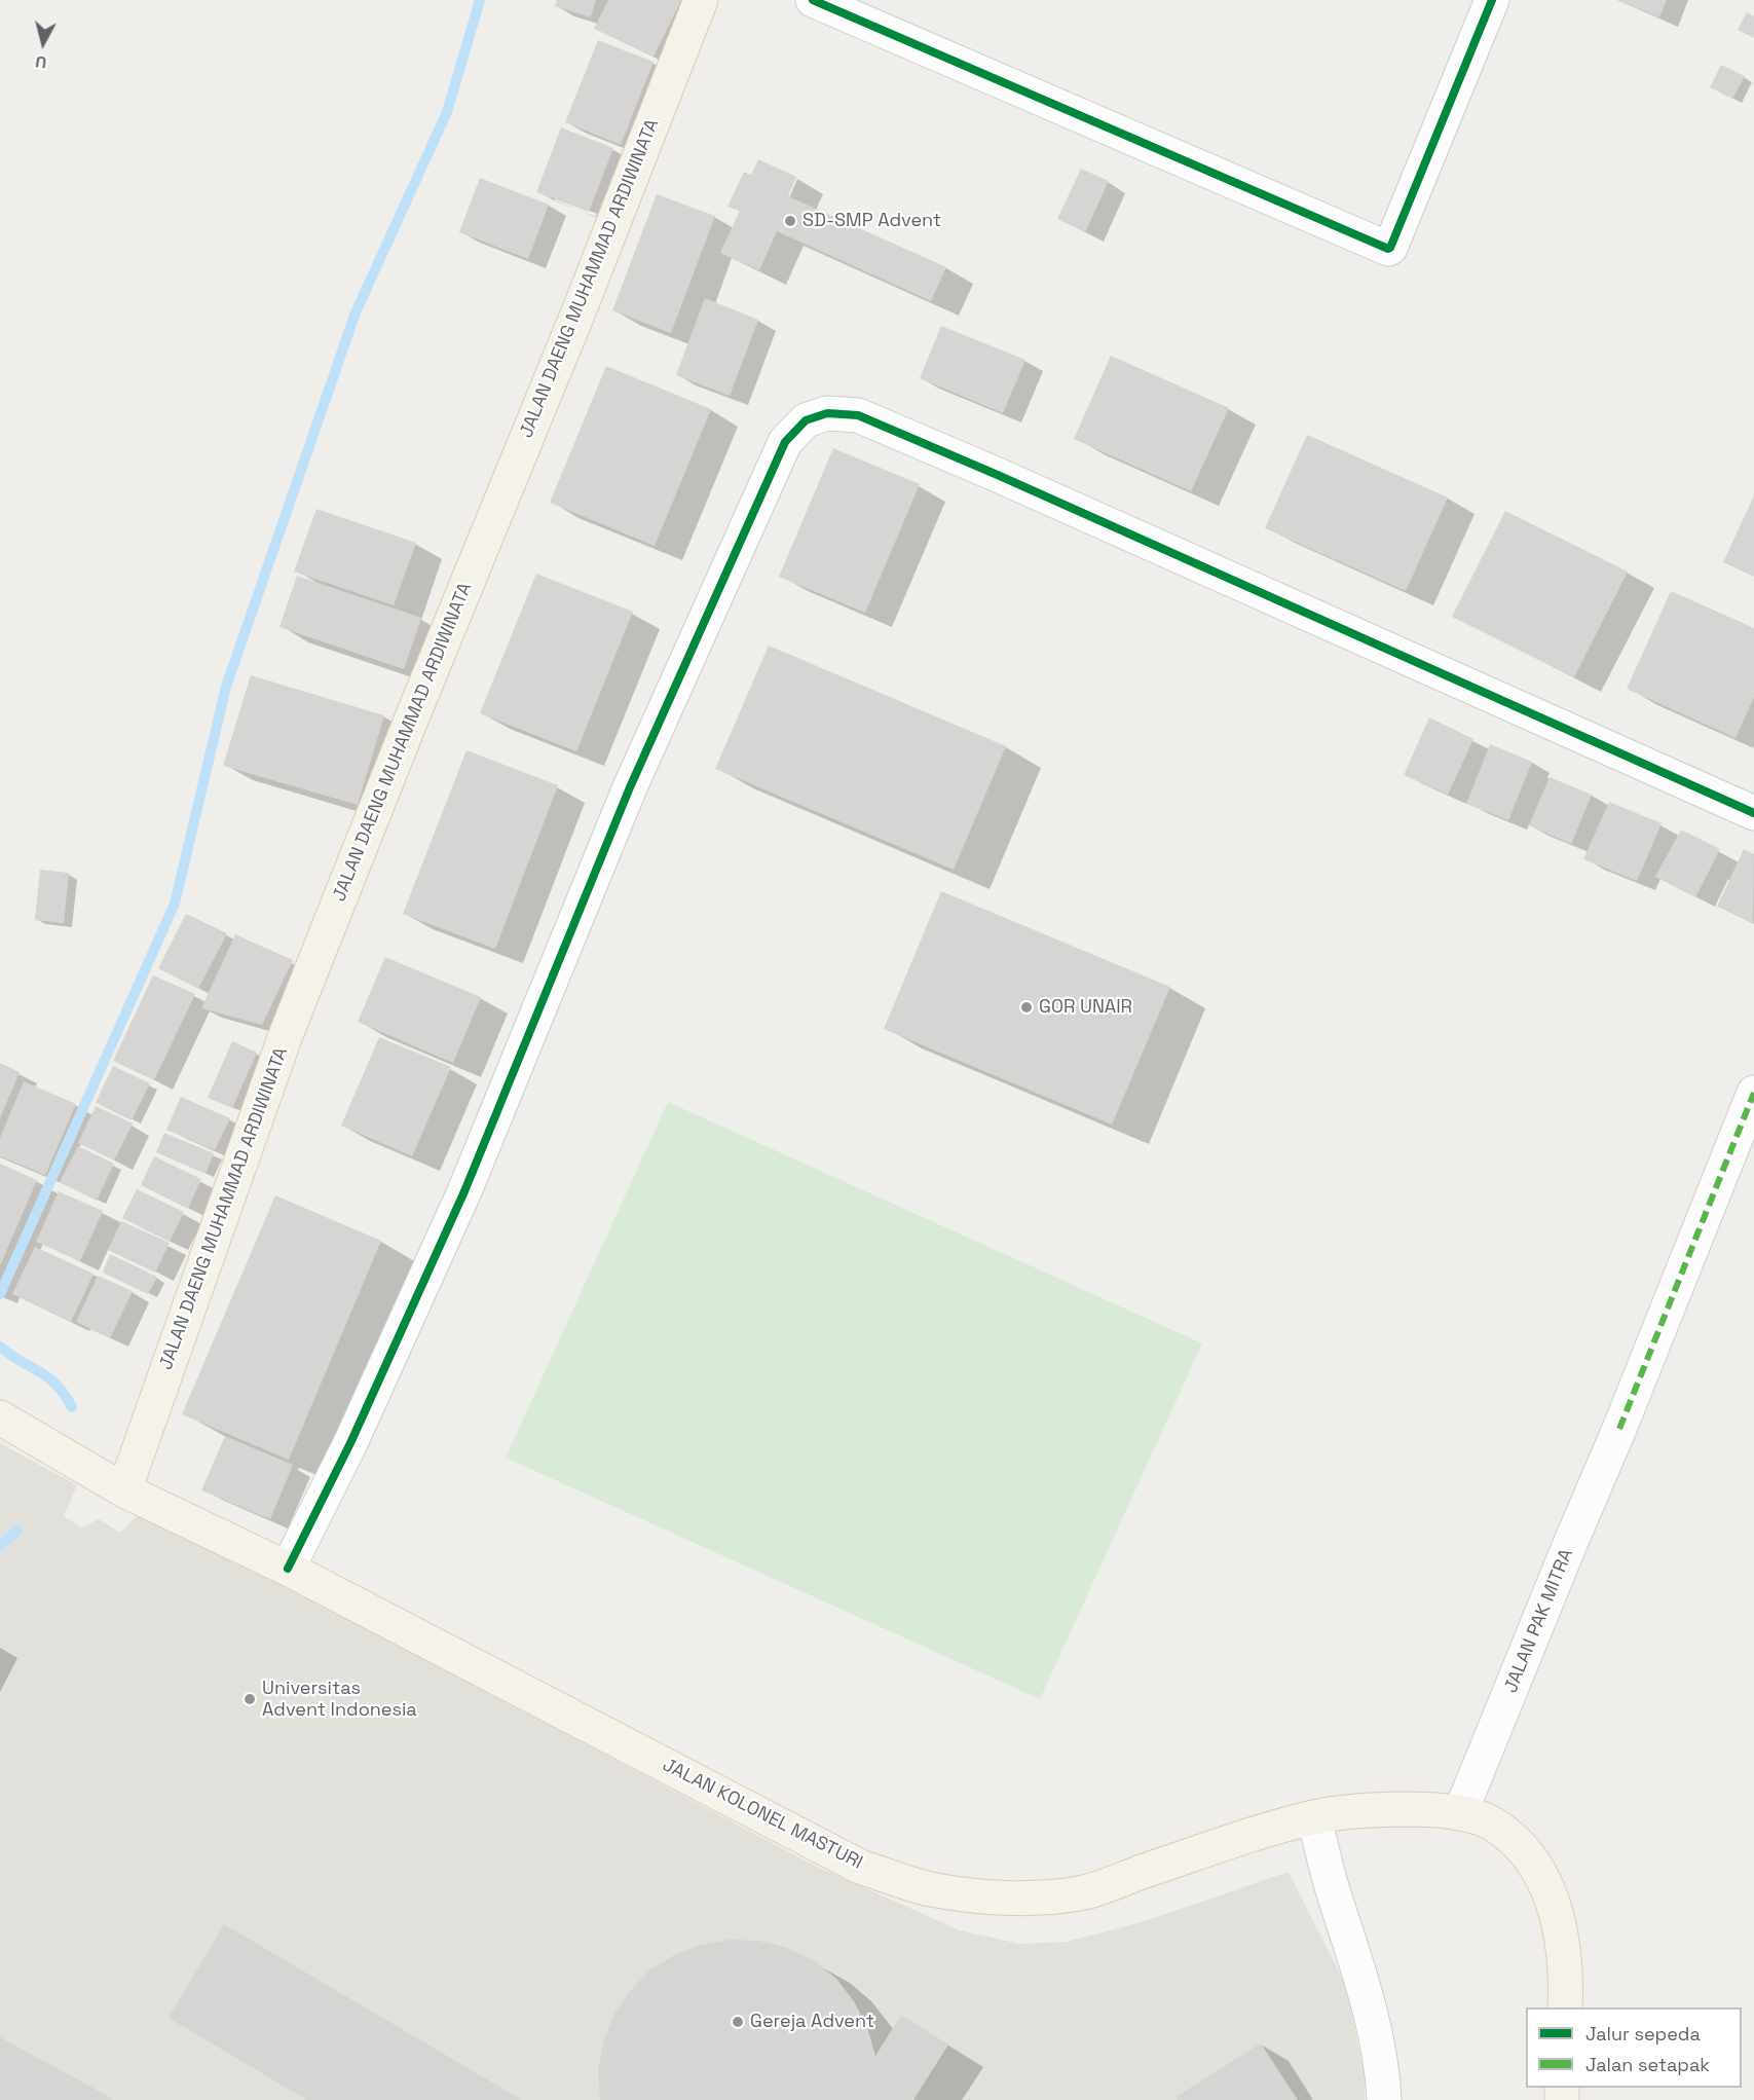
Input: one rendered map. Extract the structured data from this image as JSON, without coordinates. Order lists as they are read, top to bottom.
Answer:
{
  "streets": {
    "main road": ["JALAN DAENG MUHAMMAD ARDIWINATA", "JALAN KOLONEL MASTURI"],
    "street": ["JALAN PAK MITRA"]
  },
  "crossings": [
    ["JALAN DAENG MUHAMMAD ARDIWINATA", "JALAN KOLONEL MASTURI"],
    ["JALAN PAK MITRA", "JALAN KOLONEL MASTURI"]
  ],
  "places": [
    "SD-SMP Advent",
    "GOR UNAIR",
    "Universitas Advent Indonesia",
    "Gereja Advent"
  ],
  "legend": ["Jalur sepeda", "Jalan setapak"],
  "north": "bottom"
}
